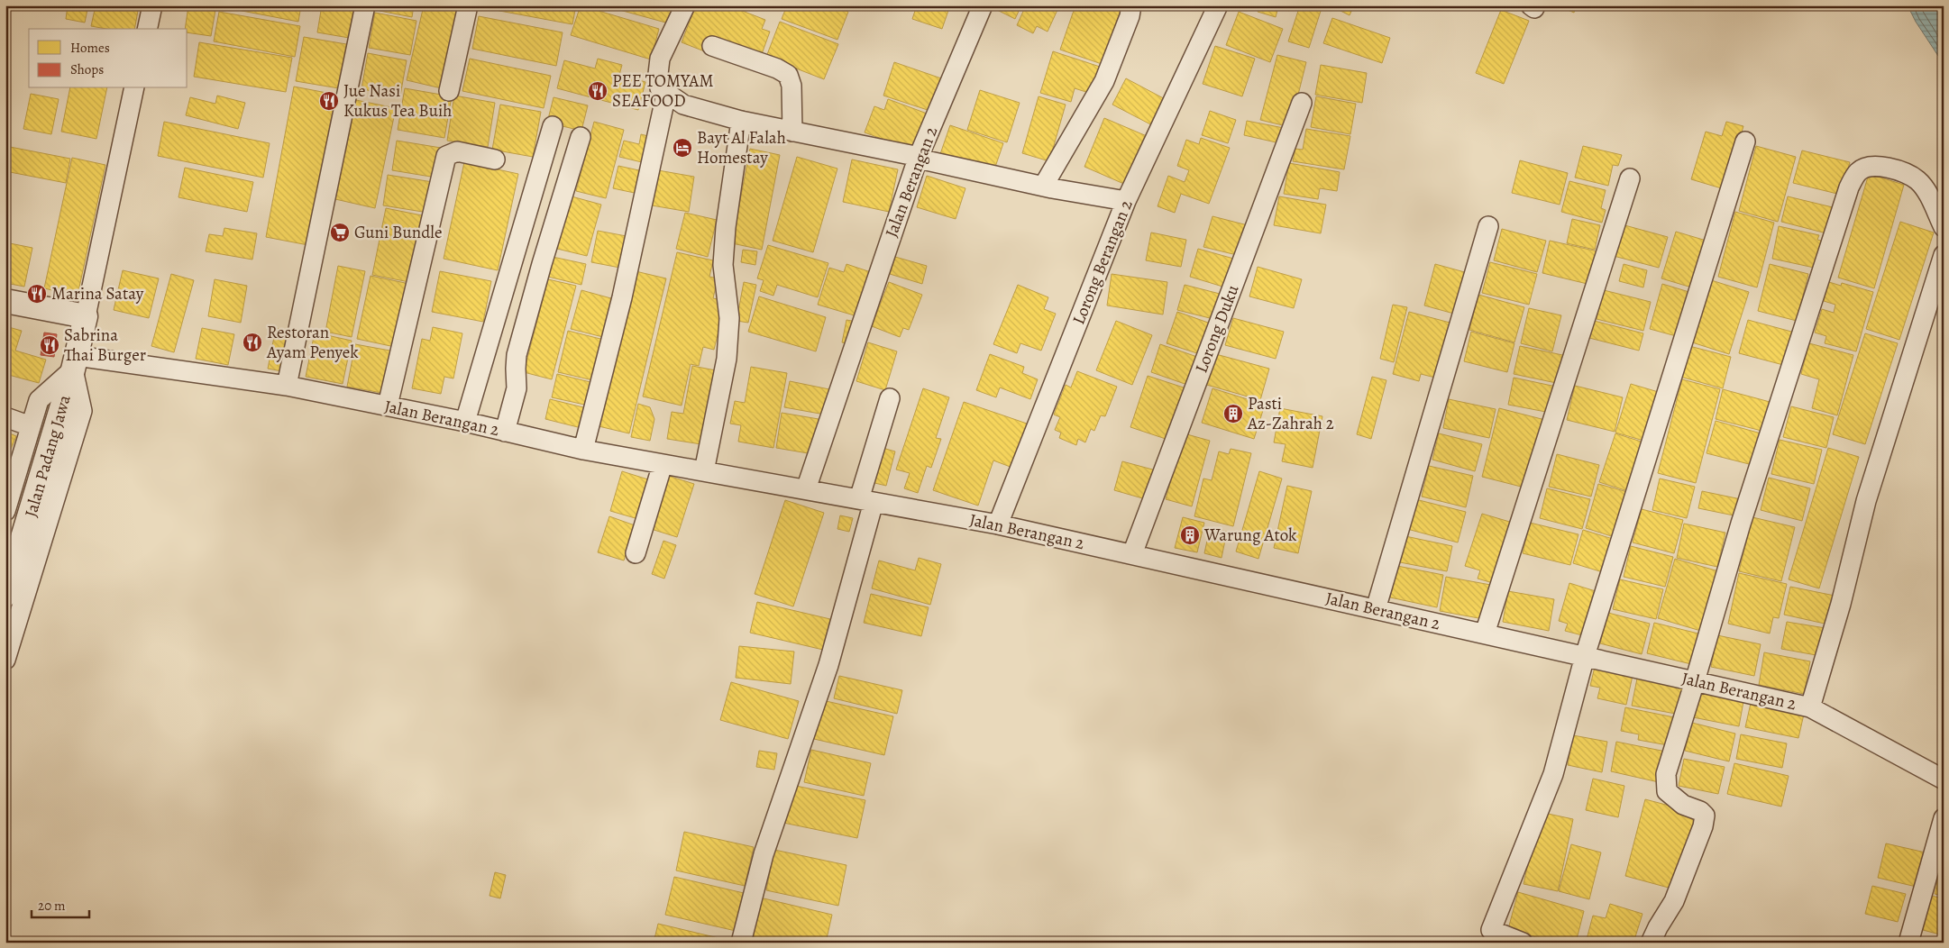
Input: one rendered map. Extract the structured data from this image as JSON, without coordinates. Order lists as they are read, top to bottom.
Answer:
{
  "streets": {
    "street": [
      "Jalan Berangan 2",
      "Lorong Berangan 2",
      "Lorong Duku",
      "Jalan Padang Jawa"
    ]
  },
  "crossings": [
    ["Jalan Berangan 2", "Lorong Berangan 2"],
    ["Jalan Berangan 2", "Lorong Duku"],
    ["Jalan Berangan 2", "Jalan Padang Jawa"]
  ],
  "places": {
    "restaurant": [
      "PEE TOMYAM SEAFOOD",
      "Jue Nasi Kukus Tea Buih",
      "Marina Satay",
      "Restoran Ayam Penyek",
      "Sabrina Thai Burger"
    ],
    "hotel": ["Bayt Al Falah Homestay"],
    "supermarket": ["Guni Bundle"],
    "building": ["Pasti Az-Zahrah 2", "Warung Atok"]
  },
  "legend": ["Homes", "Shops"],
  "scale_bar": "20 m"
}
